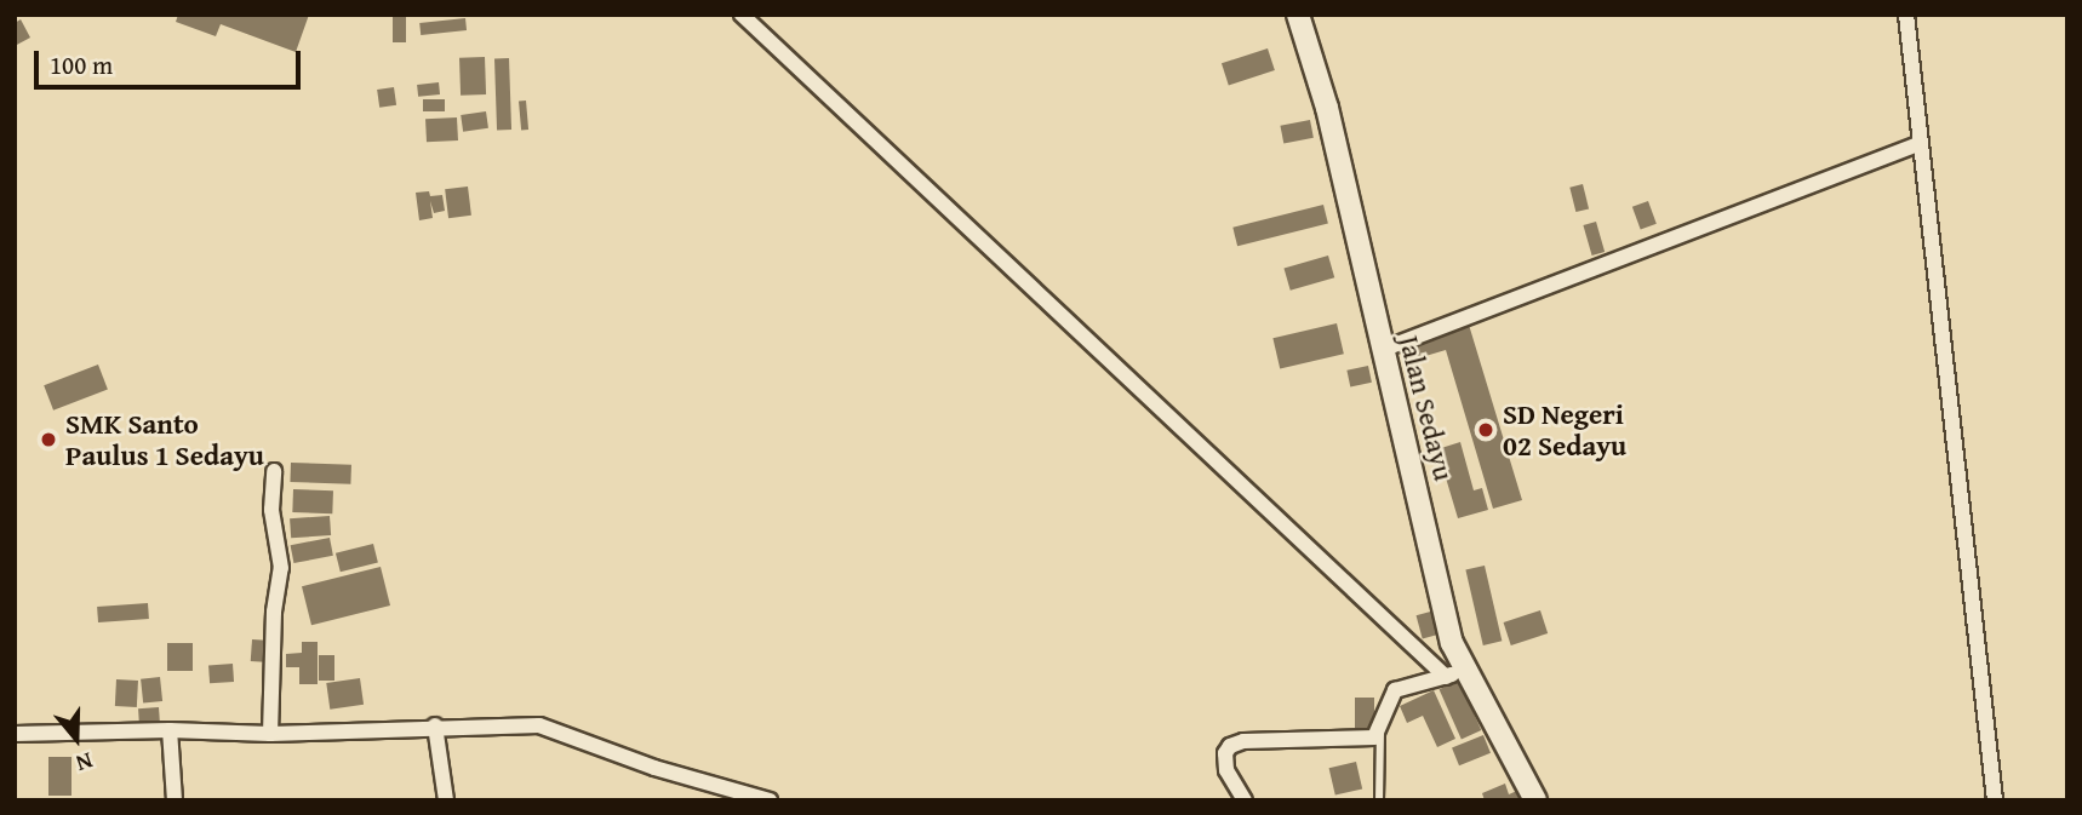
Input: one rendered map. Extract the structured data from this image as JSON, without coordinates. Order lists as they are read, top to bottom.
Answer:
{
  "streets": {
    "street": ["Jalan Sedayu"]
  },
  "places": ["SD Negeri 02 Sedayu", "SMK Santo Paulus 1 Sedayu"],
  "scale_bar": "100 m",
  "north": "bottom"
}
